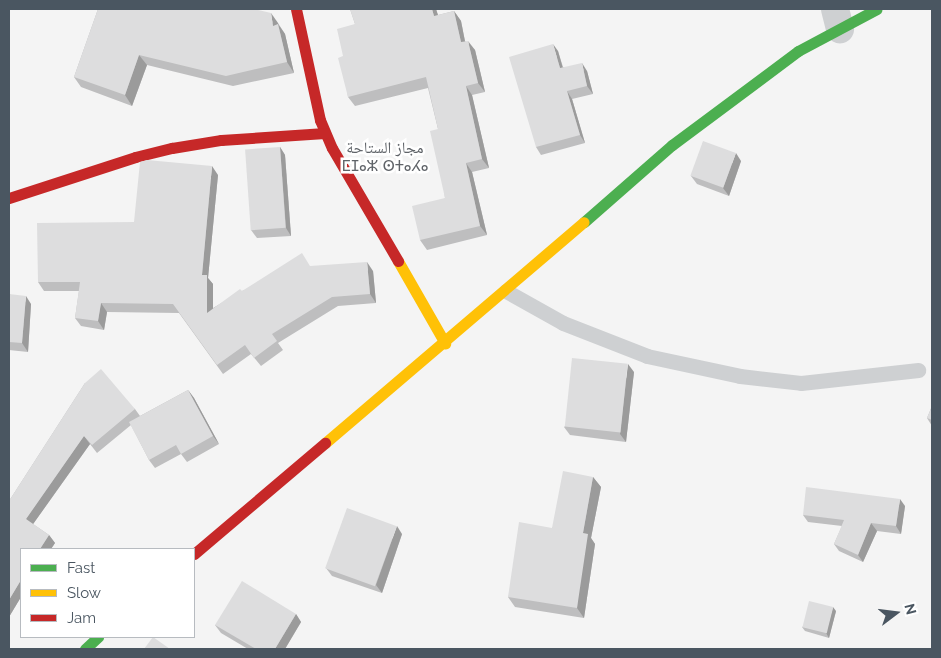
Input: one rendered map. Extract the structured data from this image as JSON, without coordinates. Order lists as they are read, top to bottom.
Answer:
{
  "districts": ["مجاز الستاحة ⵎⵊⴰⵣ ⵙⵜⴰⵃⴰ"],
  "legend": ["Fast", "Slow", "Jam"],
  "north": "right"
}
